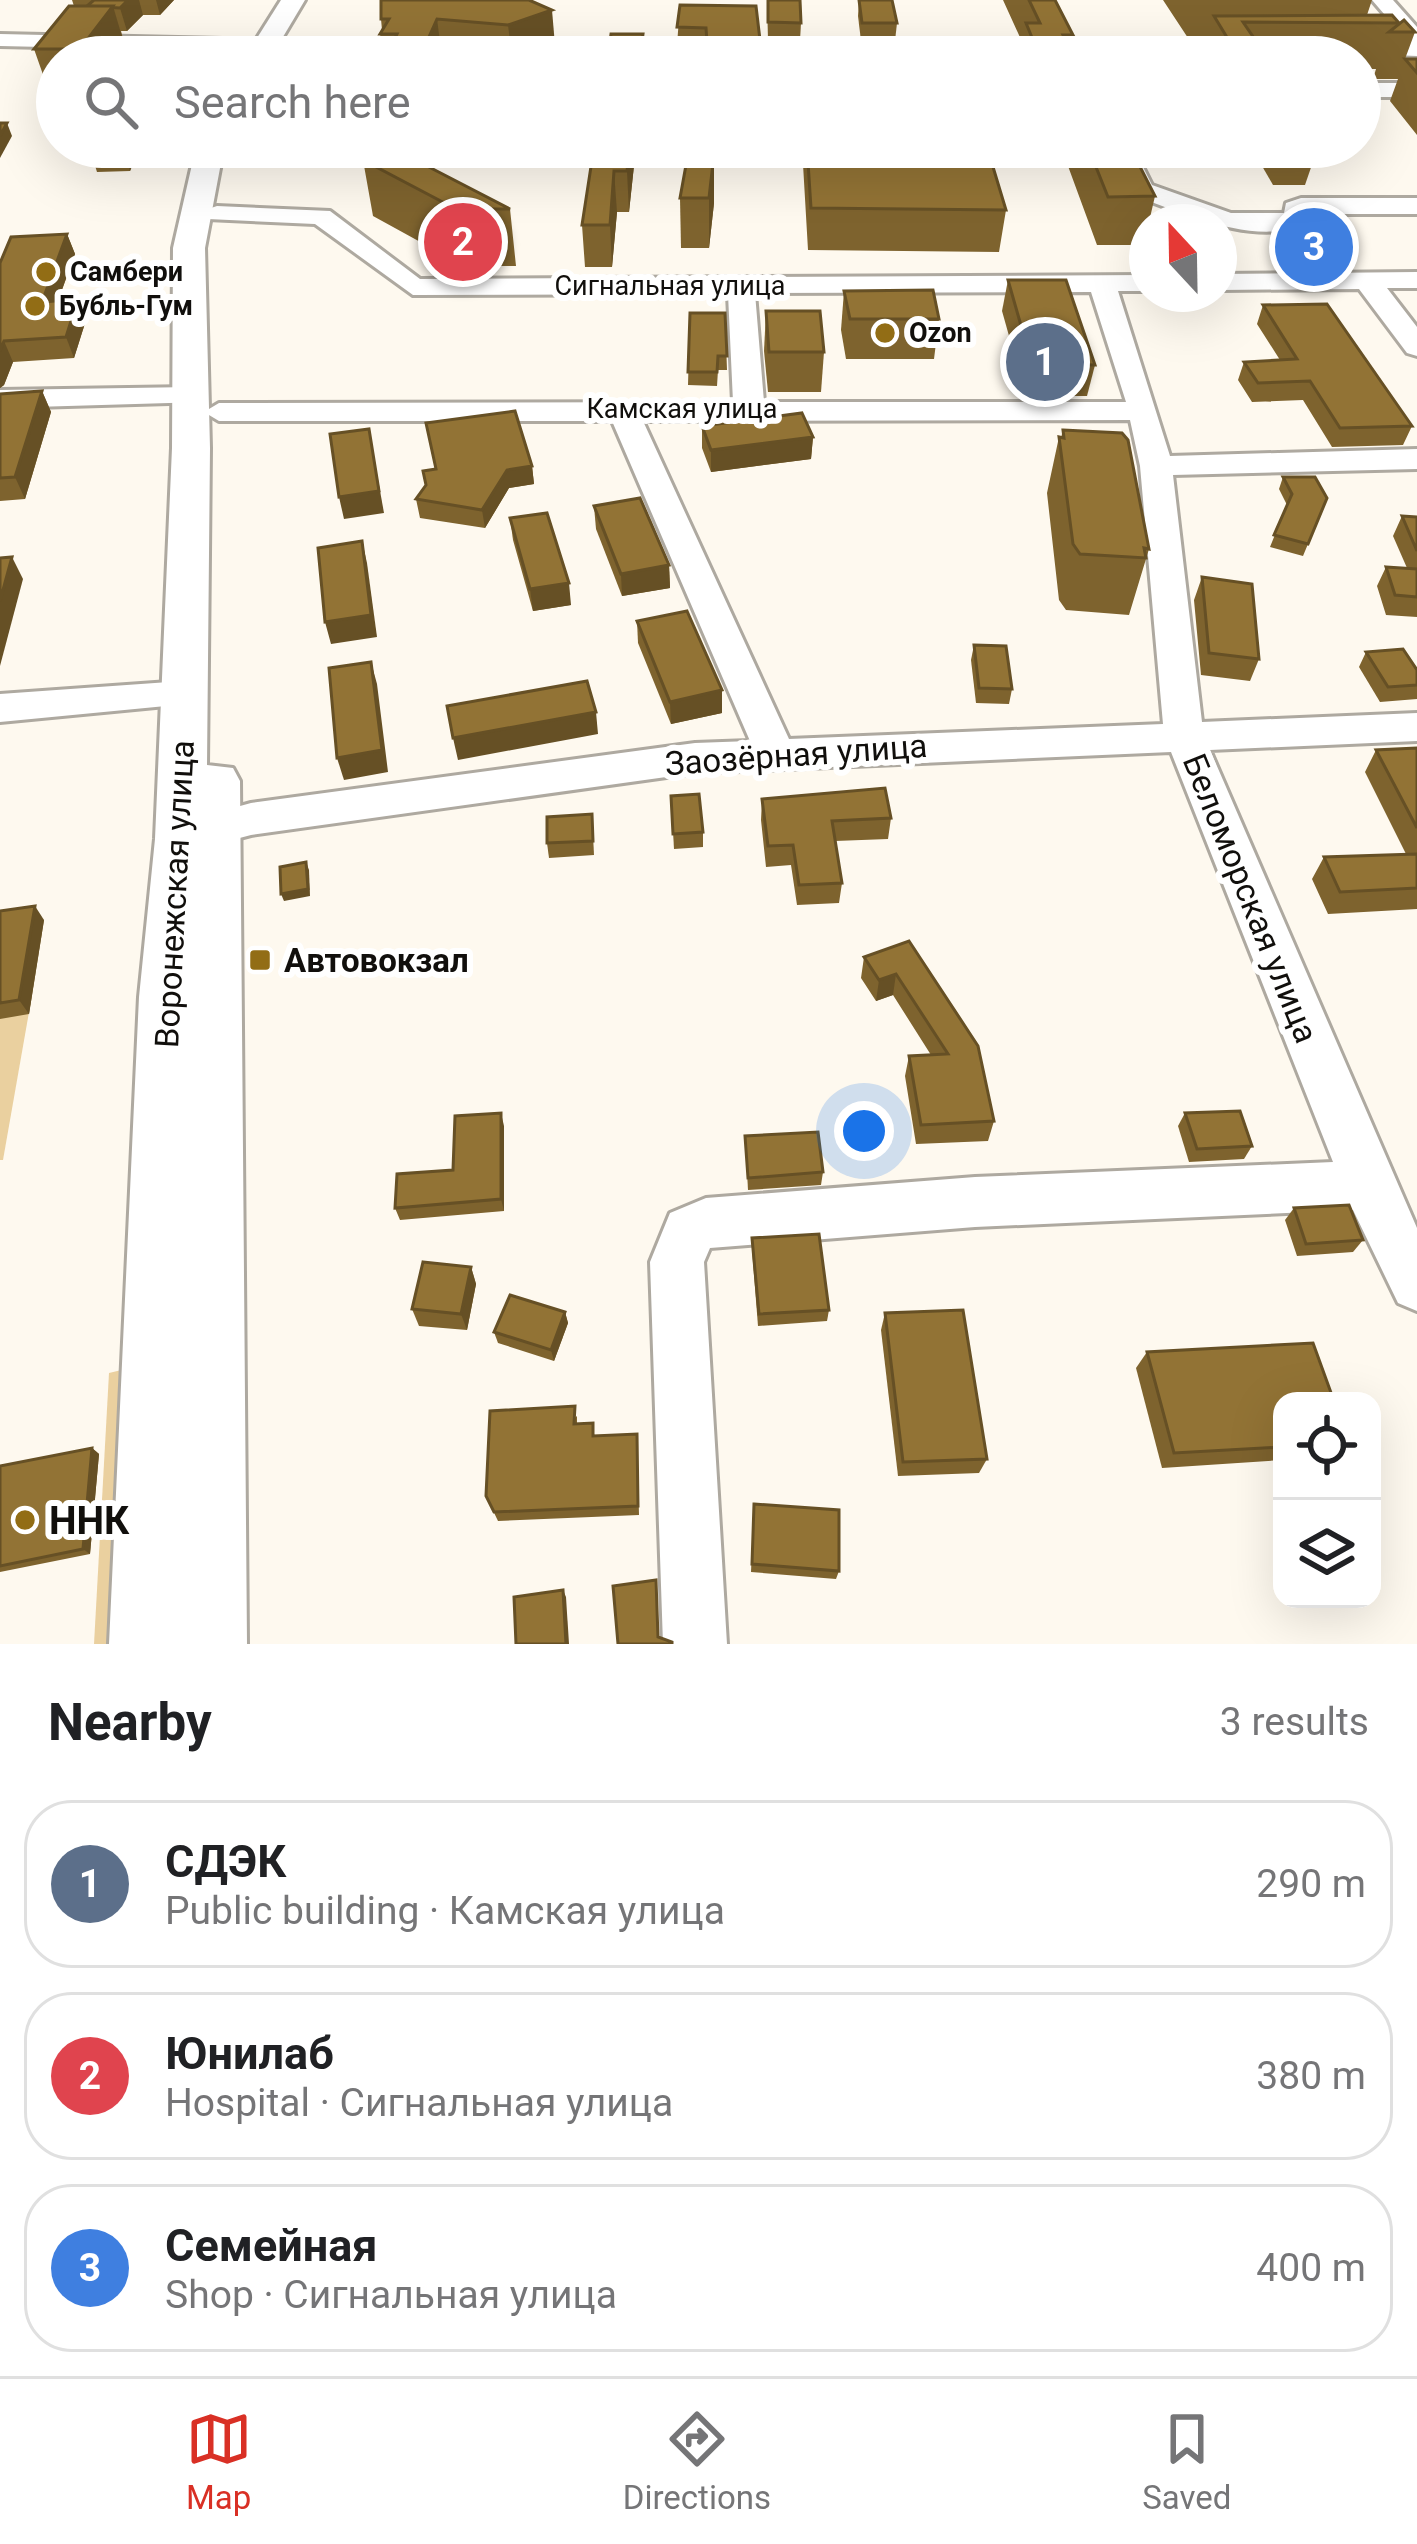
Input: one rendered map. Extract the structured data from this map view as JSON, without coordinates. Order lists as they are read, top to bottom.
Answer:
{
  "streets": {
    "main road": ["Воронежская улица"],
    "street": [
      "Сигнальная улица",
      "Камская улица",
      "Заозёрная улица",
      "Беломорская улица"
    ]
  },
  "crossings": [
    ["Сигнальная улица", "Воронежская улица"],
    ["Сигнальная улица", "Беломорская улица"],
    ["Камская улица", "Воронежская улица"],
    ["Камская улица", "Беломорская улица"],
    ["Заозёрная улица", "Воронежская улица"],
    ["Заозёрная улица", "Беломорская улица"]
  ],
  "places": {
    "other": [
      "Самбери",
      "Бубль-Гум",
      "Ozon",
      "ННК"
    ],
    "transit": ["Автовокзал"]
  },
  "north": "top",
  "page": {
    "search": "Search here",
    "pins": ["2", "3", "1"],
    "heading": ["Nearby", "3 results"],
    "list": [
      {
        "mark": "1",
        "name": "СДЭК",
        "note": "Public building · Камская улица",
        "value": "290 m"
      },
      {
        "mark": "2",
        "name": "Юнилаб",
        "note": "Hospital · Сигнальная улица",
        "value": "380 m"
      },
      {
        "mark": "3",
        "name": "Семейная",
        "note": "Shop · Сигнальная улица",
        "value": "400 m"
      }
    ],
    "nav": ["Map", "Directions", "Saved"]
  }
}
